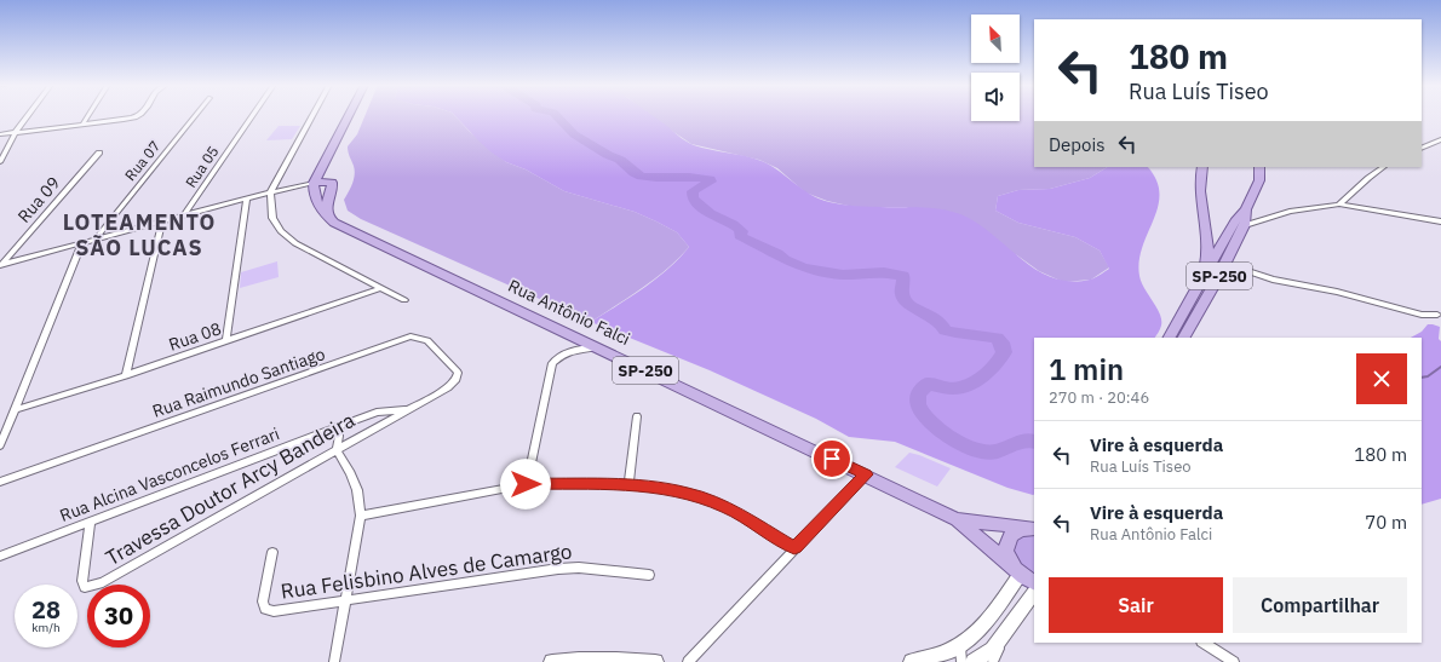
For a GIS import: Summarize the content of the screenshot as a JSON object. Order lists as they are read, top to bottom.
{
  "streets": {
    "main road": ["SP-250", "Rua Antônio Falci"],
    "street": [
      "Rua 07",
      "Rua 05",
      "Rua 09",
      "Rua 08",
      "Rua Raimundo Santiago",
      "Rua Alcina Vasconcelos Ferrari",
      "Travessa Doutor Arcy Bandeira",
      "Rua Felisbino Alves de Camargo"
    ]
  },
  "crossings": [
    ["SP-250", "Rua Antônio Falci"],
    ["Rua Raimundo Santiago", "Travessa Doutor Arcy Bandeira"],
    ["Rua Alcina Vasconcelos Ferrari", "Travessa Doutor Arcy Bandeira"]
  ],
  "districts": ["LOTEAMENTO SÃO LUCAS"],
  "north": "top left",
  "page": {
    "turn": ["180 m", "Rua Luís Tiseo"],
    "then": "Depois",
    "heading": ["1 min", "270 m · 20:46"],
    "list": [
      {
        "name": "Vire à esquerda",
        "note": "Rua Luís Tiseo",
        "value": "180 m"
      },
      {
        "name": "Vire à esquerda",
        "note": "Rua Antônio Falci",
        "value": "70 m"
      }
    ],
    "buttons": ["Sair", "Compartilhar"],
    "speed": "28 km/h",
    "limit": "30"
  }
}
